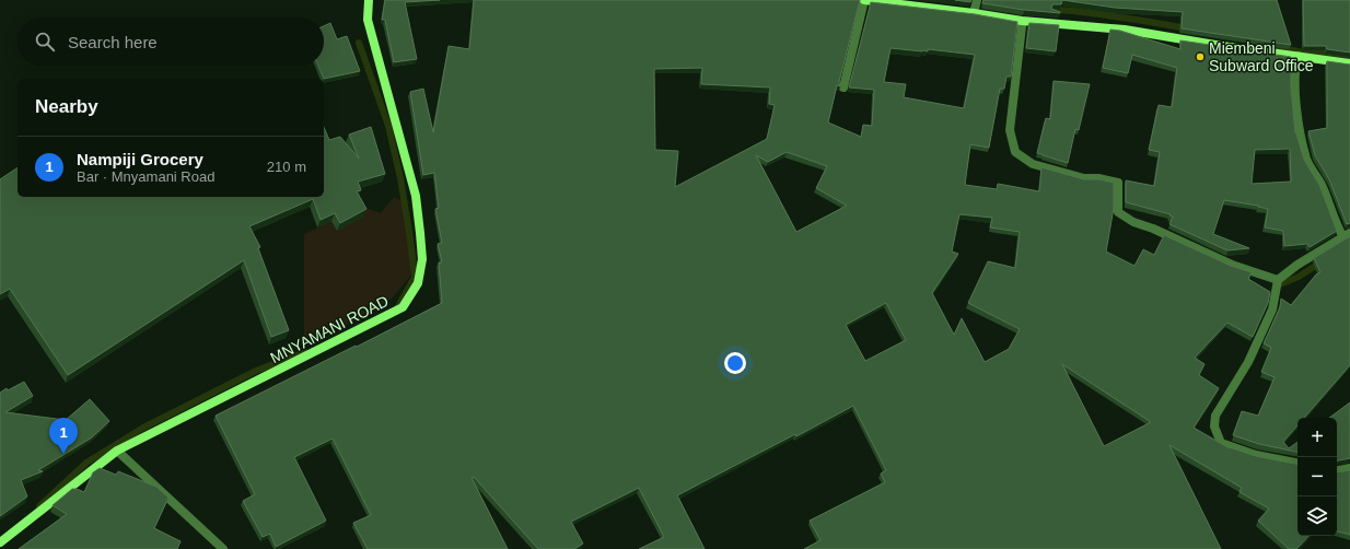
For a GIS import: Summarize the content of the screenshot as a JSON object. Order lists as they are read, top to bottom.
{
  "streets": {
    "street": ["MNYAMANI ROAD"]
  },
  "places": ["Miembeni Subward Office"],
  "page": {
    "search": "Search here",
    "heading": "Nearby",
    "list": [
      {
        "mark": "1",
        "name": "Nampiji Grocery",
        "note": "Bar · Mnyamani Road",
        "value": "210 m"
      }
    ],
    "map_buttons": ["+", "−"],
    "pins": "1"
  }
}
